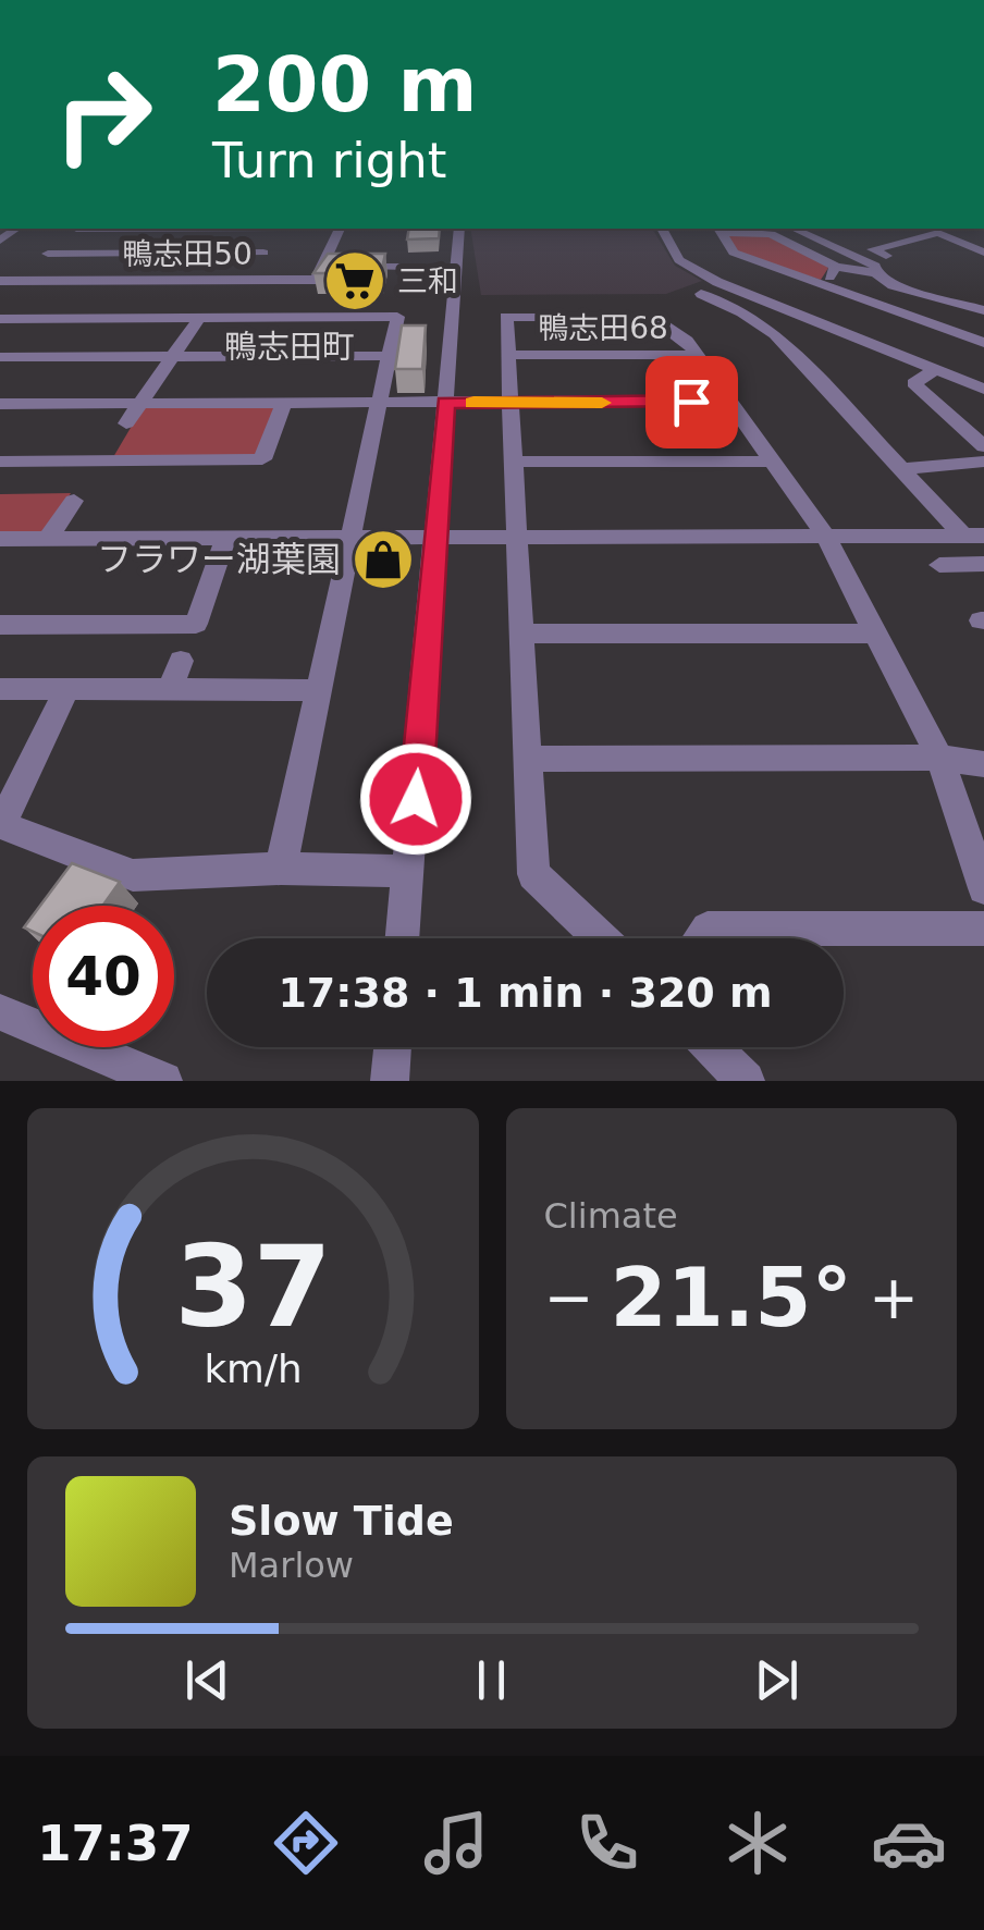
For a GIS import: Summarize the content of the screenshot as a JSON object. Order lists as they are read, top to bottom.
{
  "streets": {
    "street": ["鴨志田50", "鴨志田68"]
  },
  "districts": ["鴨志田町"],
  "places": {
    "supermarket": ["三和"],
    "shop": ["フラワー湖葉園"]
  },
  "page": {
    "turn": ["200 m", "Turn right"],
    "limit": "40",
    "trip": "17:38 · 1 min · 320 m",
    "tile": "Climate",
    "heat": ["−", "21.5°", "+"],
    "song": ["Slow Tide", "Marlow"],
    "tabs": "17:37",
    "gauge": ["37", "km/h"]
  }
}
